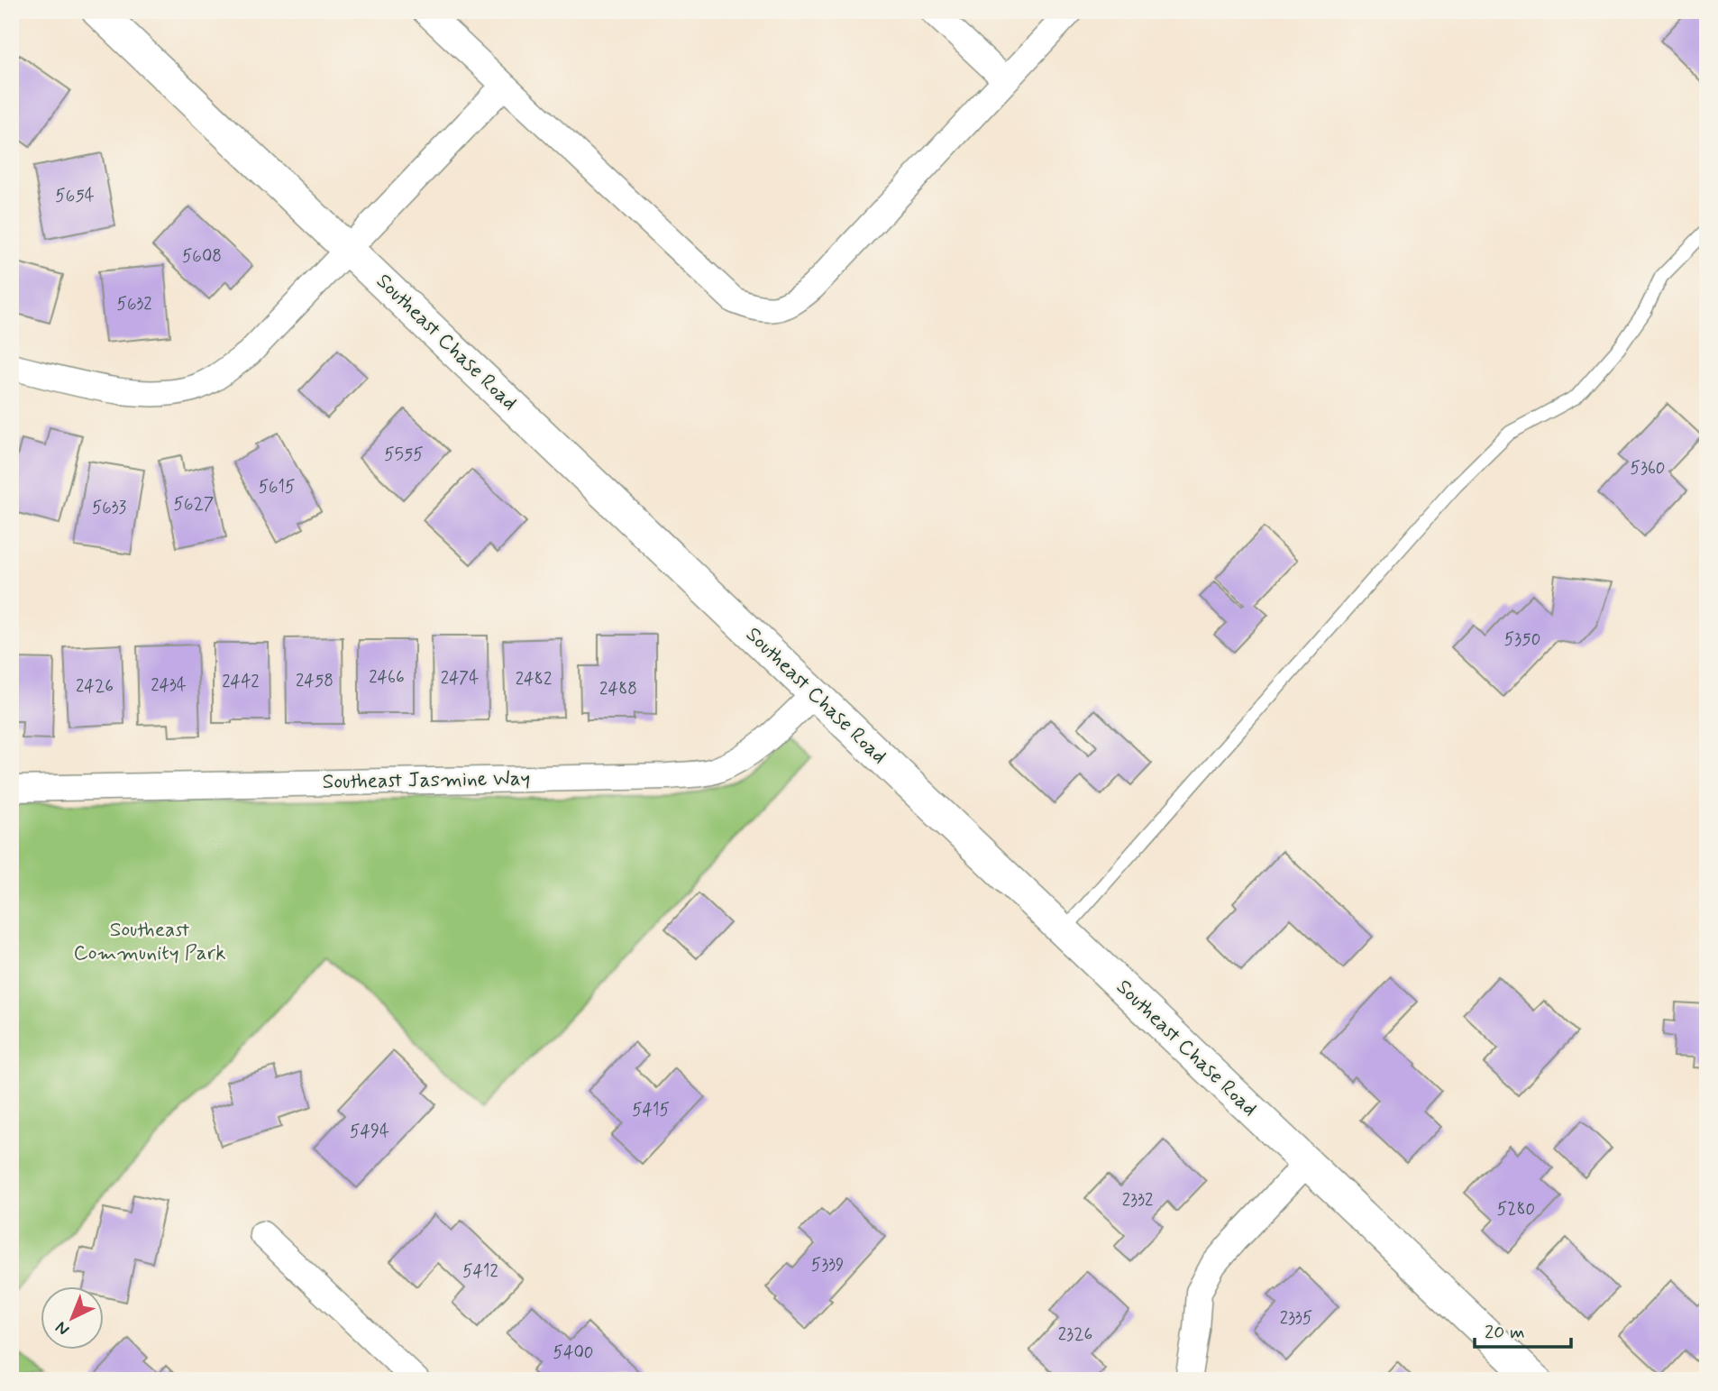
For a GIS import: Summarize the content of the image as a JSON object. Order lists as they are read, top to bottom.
{
  "streets": {
    "street": ["Southeast Chase Road", "Southeast Jasmine Way"]
  },
  "crossings": [
    ["Southeast Chase Road", "Southeast Jasmine Way"]
  ],
  "parks": ["Southeast Community Park"],
  "house_numbers": [
    "5654",
    "5608",
    "5632",
    "5555",
    "5360",
    "5615",
    "5627",
    "5633",
    "5350",
    "2466",
    "2474",
    "2482",
    "2458",
    "2442",
    "2434",
    "2426",
    "2488",
    "5415",
    "5494",
    "2332",
    "5280",
    "5339",
    "5412",
    "2335",
    "2326",
    "5400"
  ],
  "scale_bar": "20 m",
  "north": "bottom left"
}
